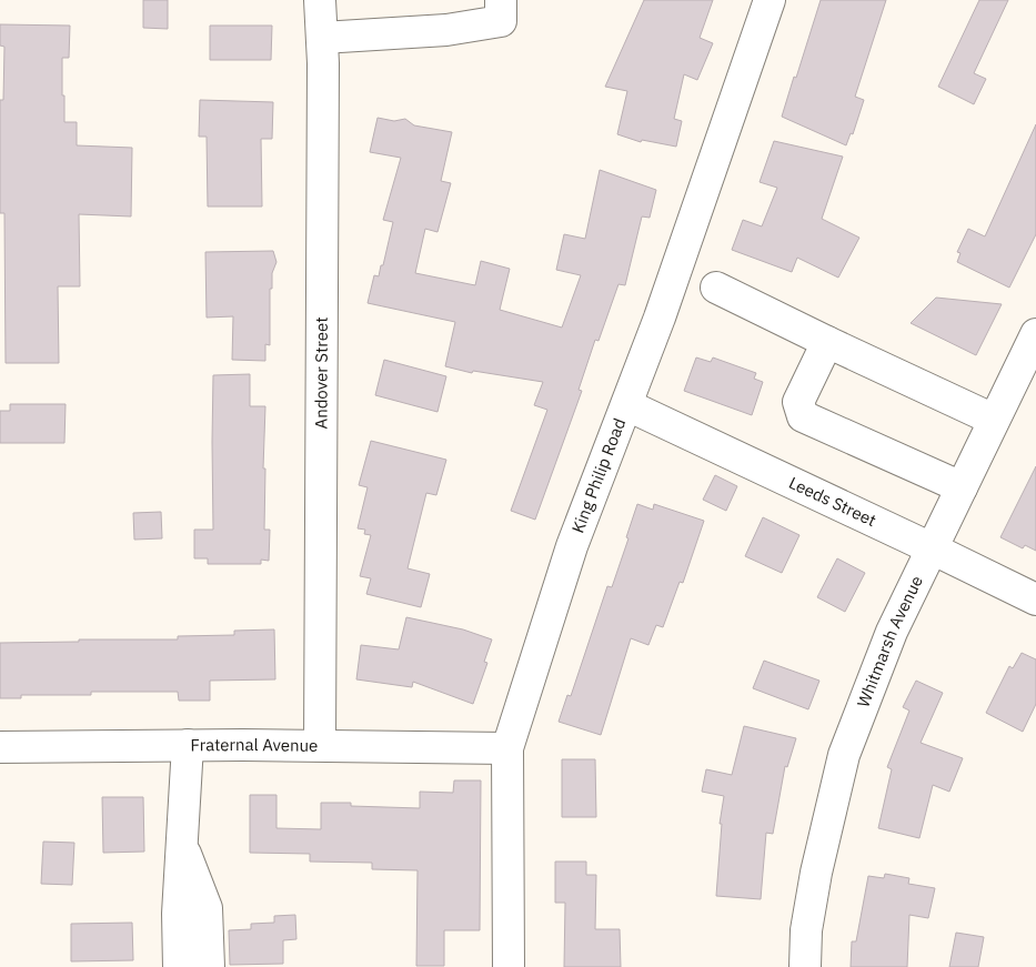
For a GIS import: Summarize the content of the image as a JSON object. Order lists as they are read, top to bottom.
{
  "streets": {
    "street": [
      "Andover Street",
      "King Philip Road",
      "Leeds Street",
      "Whitmarsh Avenue",
      "Fraternal Avenue"
    ]
  },
  "crossings": [
    ["Andover Street", "Fraternal Avenue"],
    ["King Philip Road", "Leeds Street"],
    ["King Philip Road", "Fraternal Avenue"],
    ["Leeds Street", "Whitmarsh Avenue"]
  ]
}
